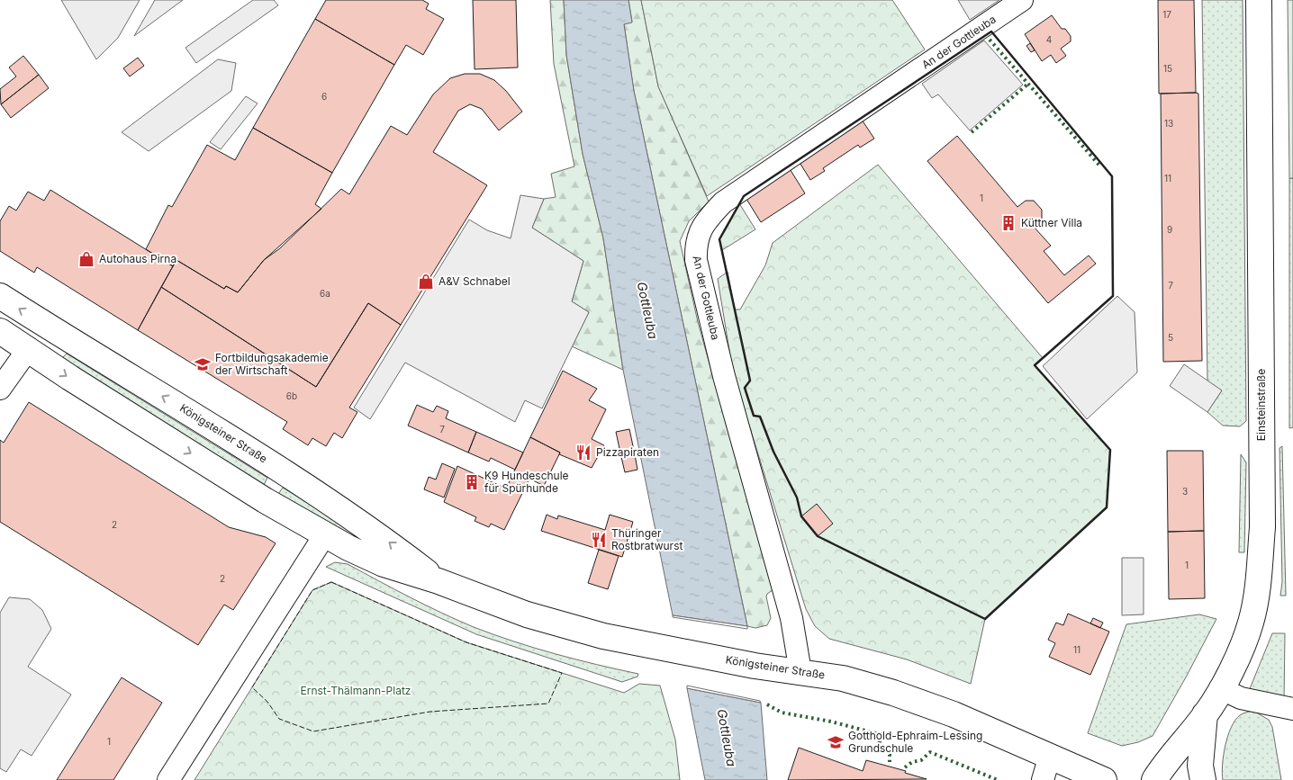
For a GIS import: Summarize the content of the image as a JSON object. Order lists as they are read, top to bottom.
{
  "streets": {
    "main road": ["Einsteinstraße", "Königsteiner Straße"],
    "street": ["An der Gottleuba"]
  },
  "crossings": [
    ["An der Gottleuba", "Königsteiner Straße"]
  ],
  "water": ["Gottleuba"],
  "parks": ["Ernst-Thälmann-Platz"],
  "places": {
    "building": ["Küttner Villa", "K9 Hundeschule für Spürhunde"],
    "shop": ["Autohaus Pirna", "A&V Schnabel"],
    "school or university": ["Fortbildungsakademie der Wirtschaft", "Gotthold-Ephraim-Lessing Grundschule"],
    "restaurant": ["Pizzapiraten", "Thüringer Rostbratwurst"]
  },
  "house_numbers": [
    "17",
    "4",
    "15",
    "6",
    "13",
    "11",
    "1",
    "9",
    "7",
    "6a",
    "5",
    "6b",
    "7",
    "3",
    "2",
    "1",
    "2",
    "11",
    "1"
  ]
}
